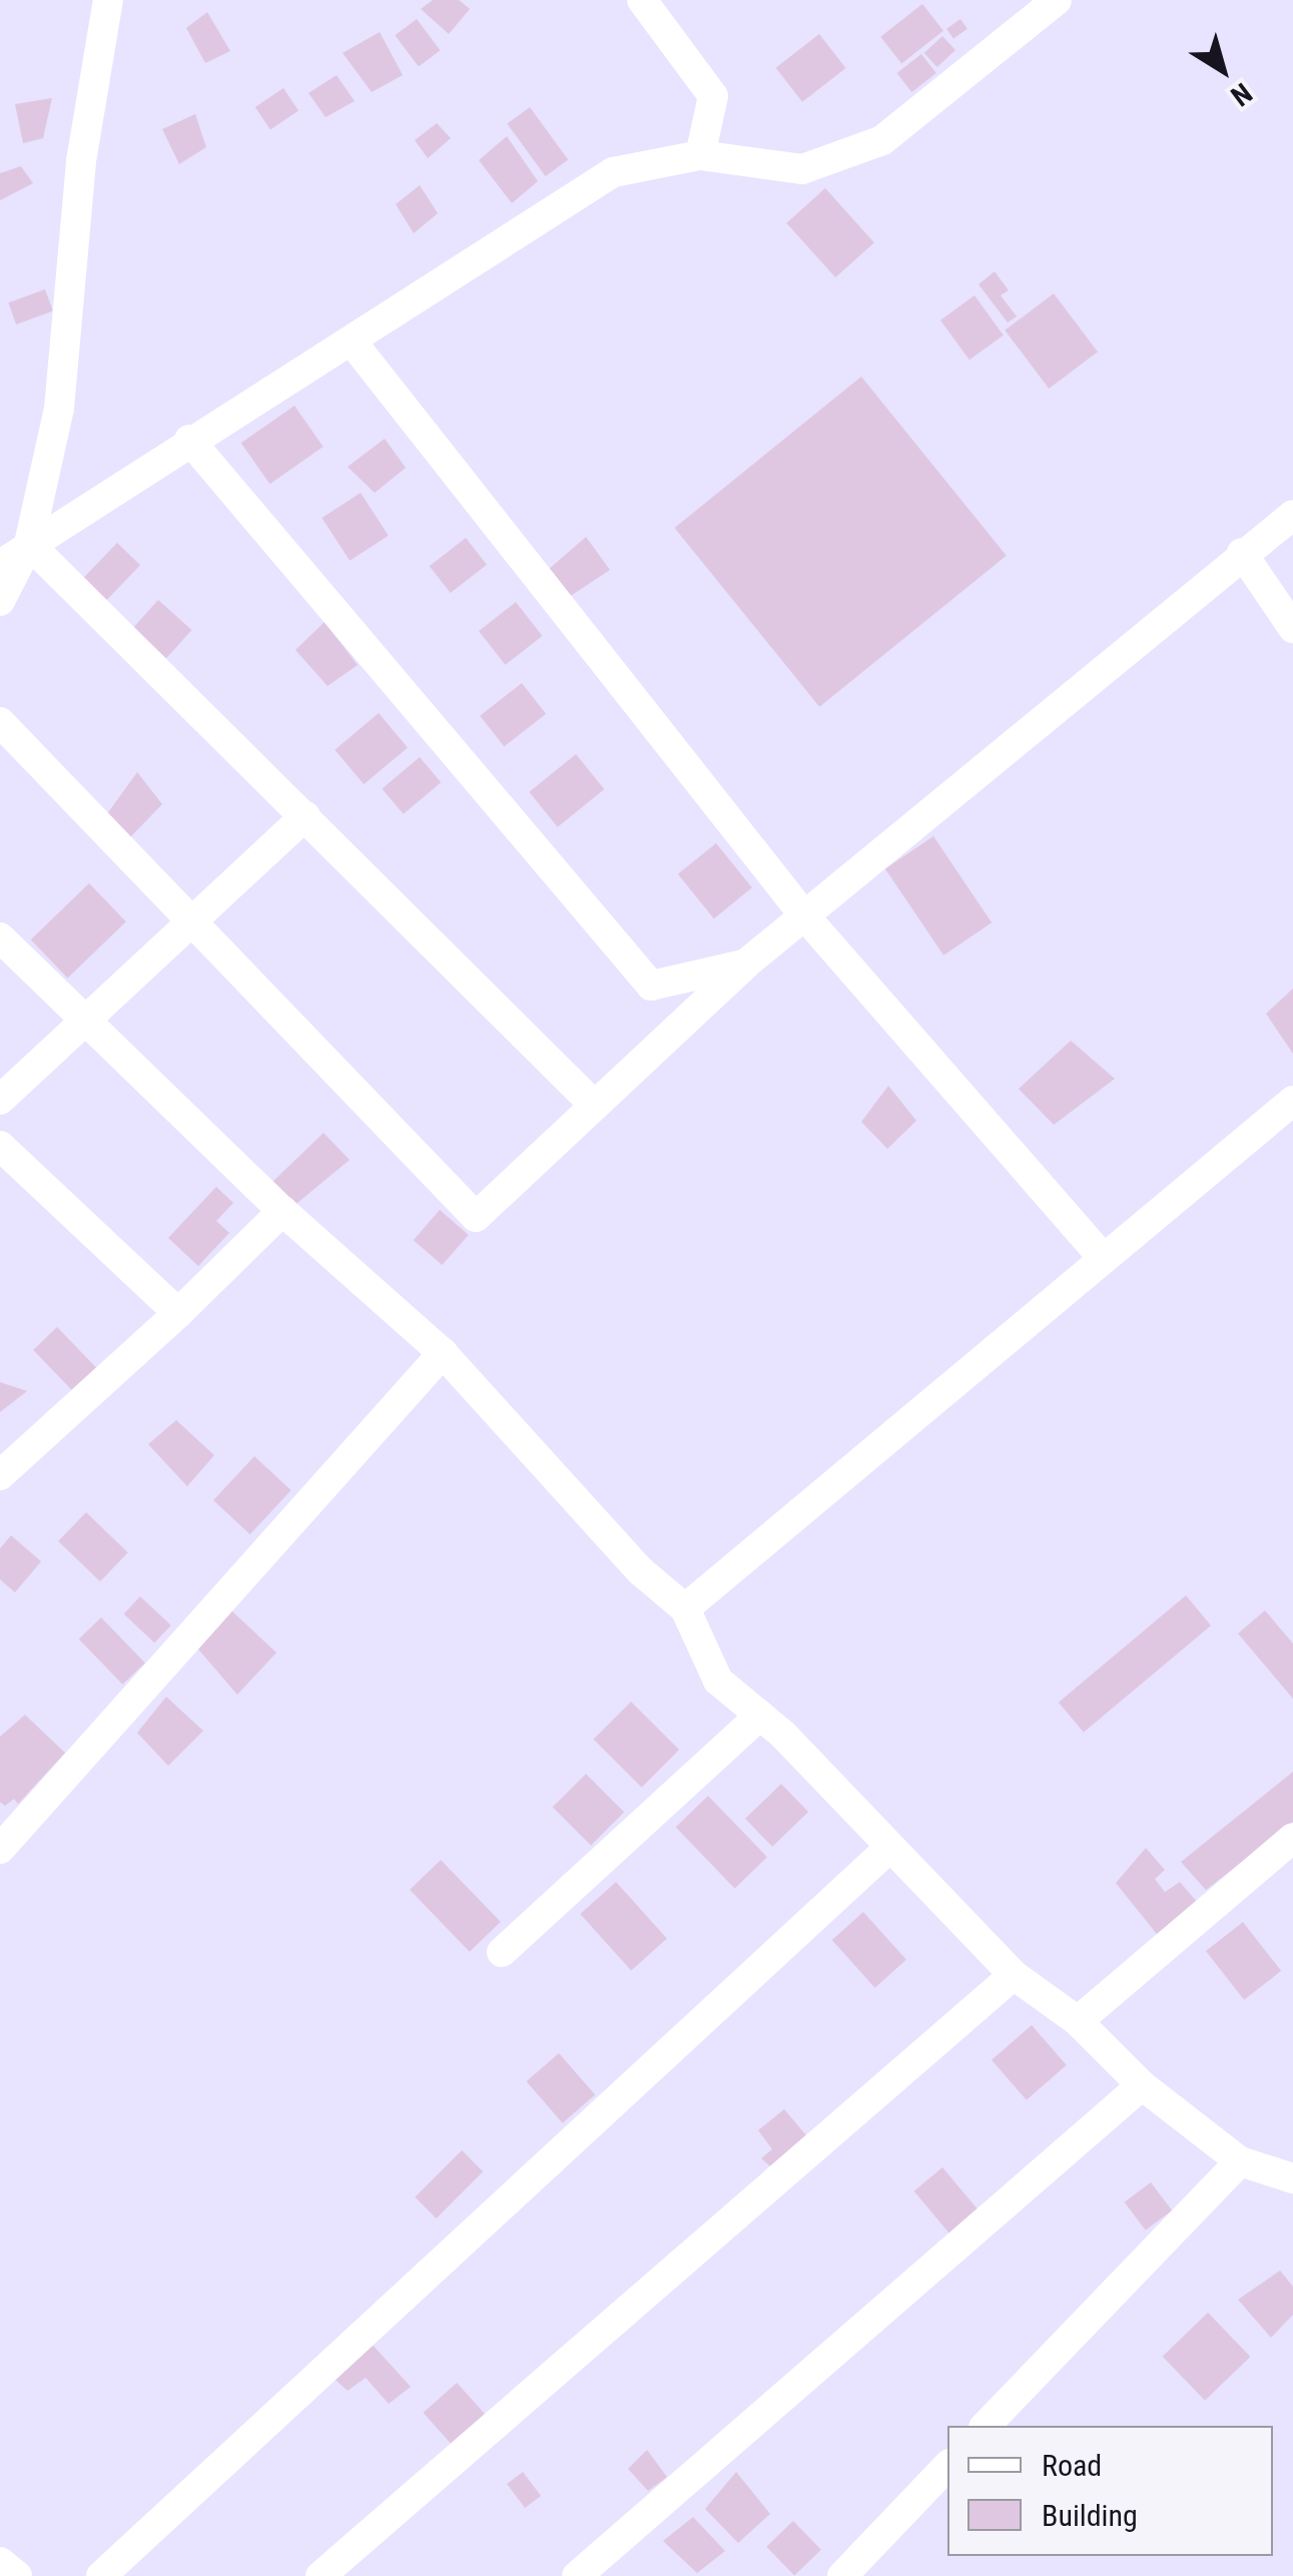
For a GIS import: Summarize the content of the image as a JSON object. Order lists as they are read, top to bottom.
{
  "legend": ["Road", "Building"],
  "north": "bottom right"
}
